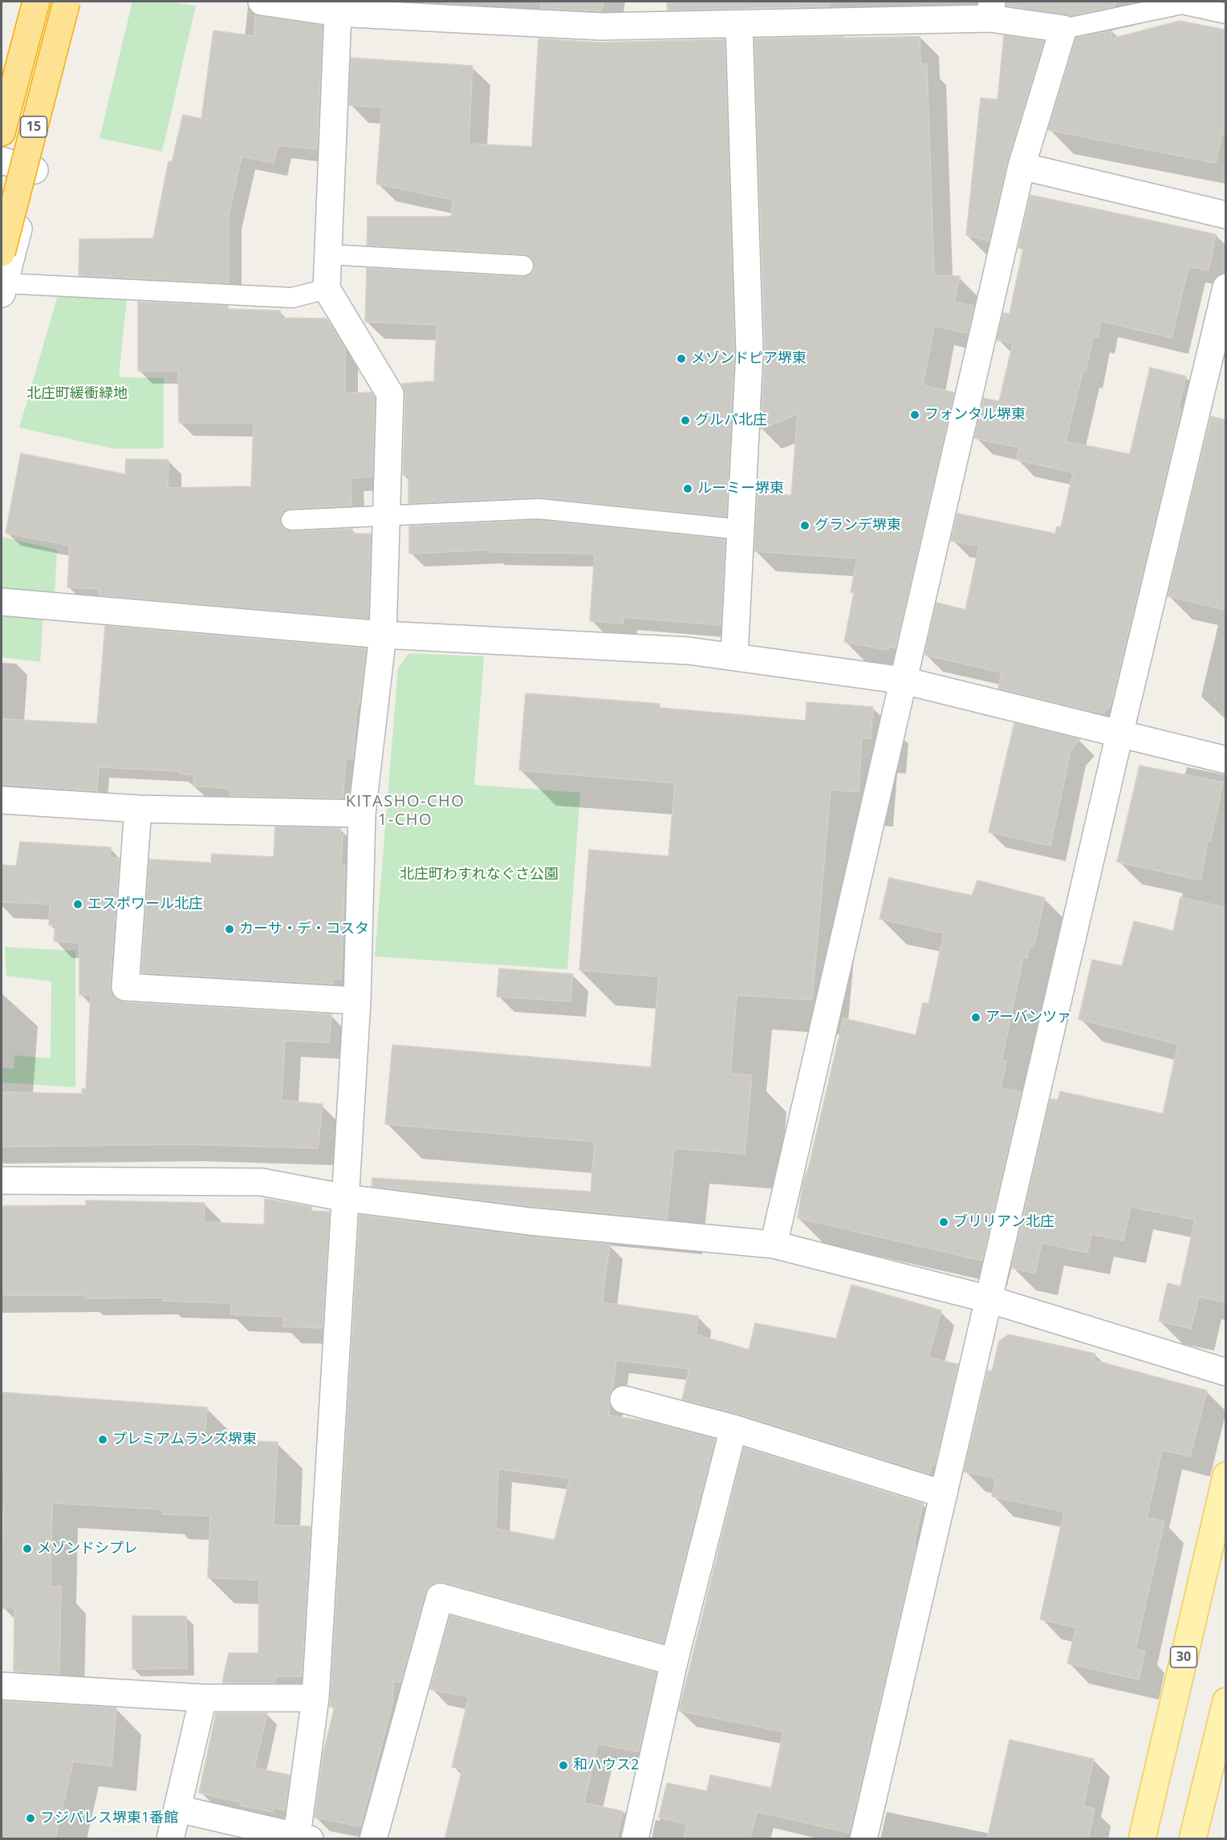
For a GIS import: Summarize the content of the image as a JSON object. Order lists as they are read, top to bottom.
{
  "streets": {
    "highway": ["15"],
    "main road": ["30"]
  },
  "districts": ["KITASHO-CHO 1-CHO"],
  "parks": ["北庄町緩衝緑地", "北庄町わすれなぐさ公園"],
  "places": [
    "メゾンドピア堺東",
    "フォンタル堺東",
    "グルパ北庄",
    "ルーミー堺東",
    "グランデ堺東",
    "エスポワール北庄",
    "カーサ・デ・コスタ",
    "アーバンツァ",
    "ブリリアン北庄",
    "プレミアムランズ堺東",
    "メゾンドシプレ",
    "和ハウス2",
    "フジパレス堺東1番館"
  ]
}
